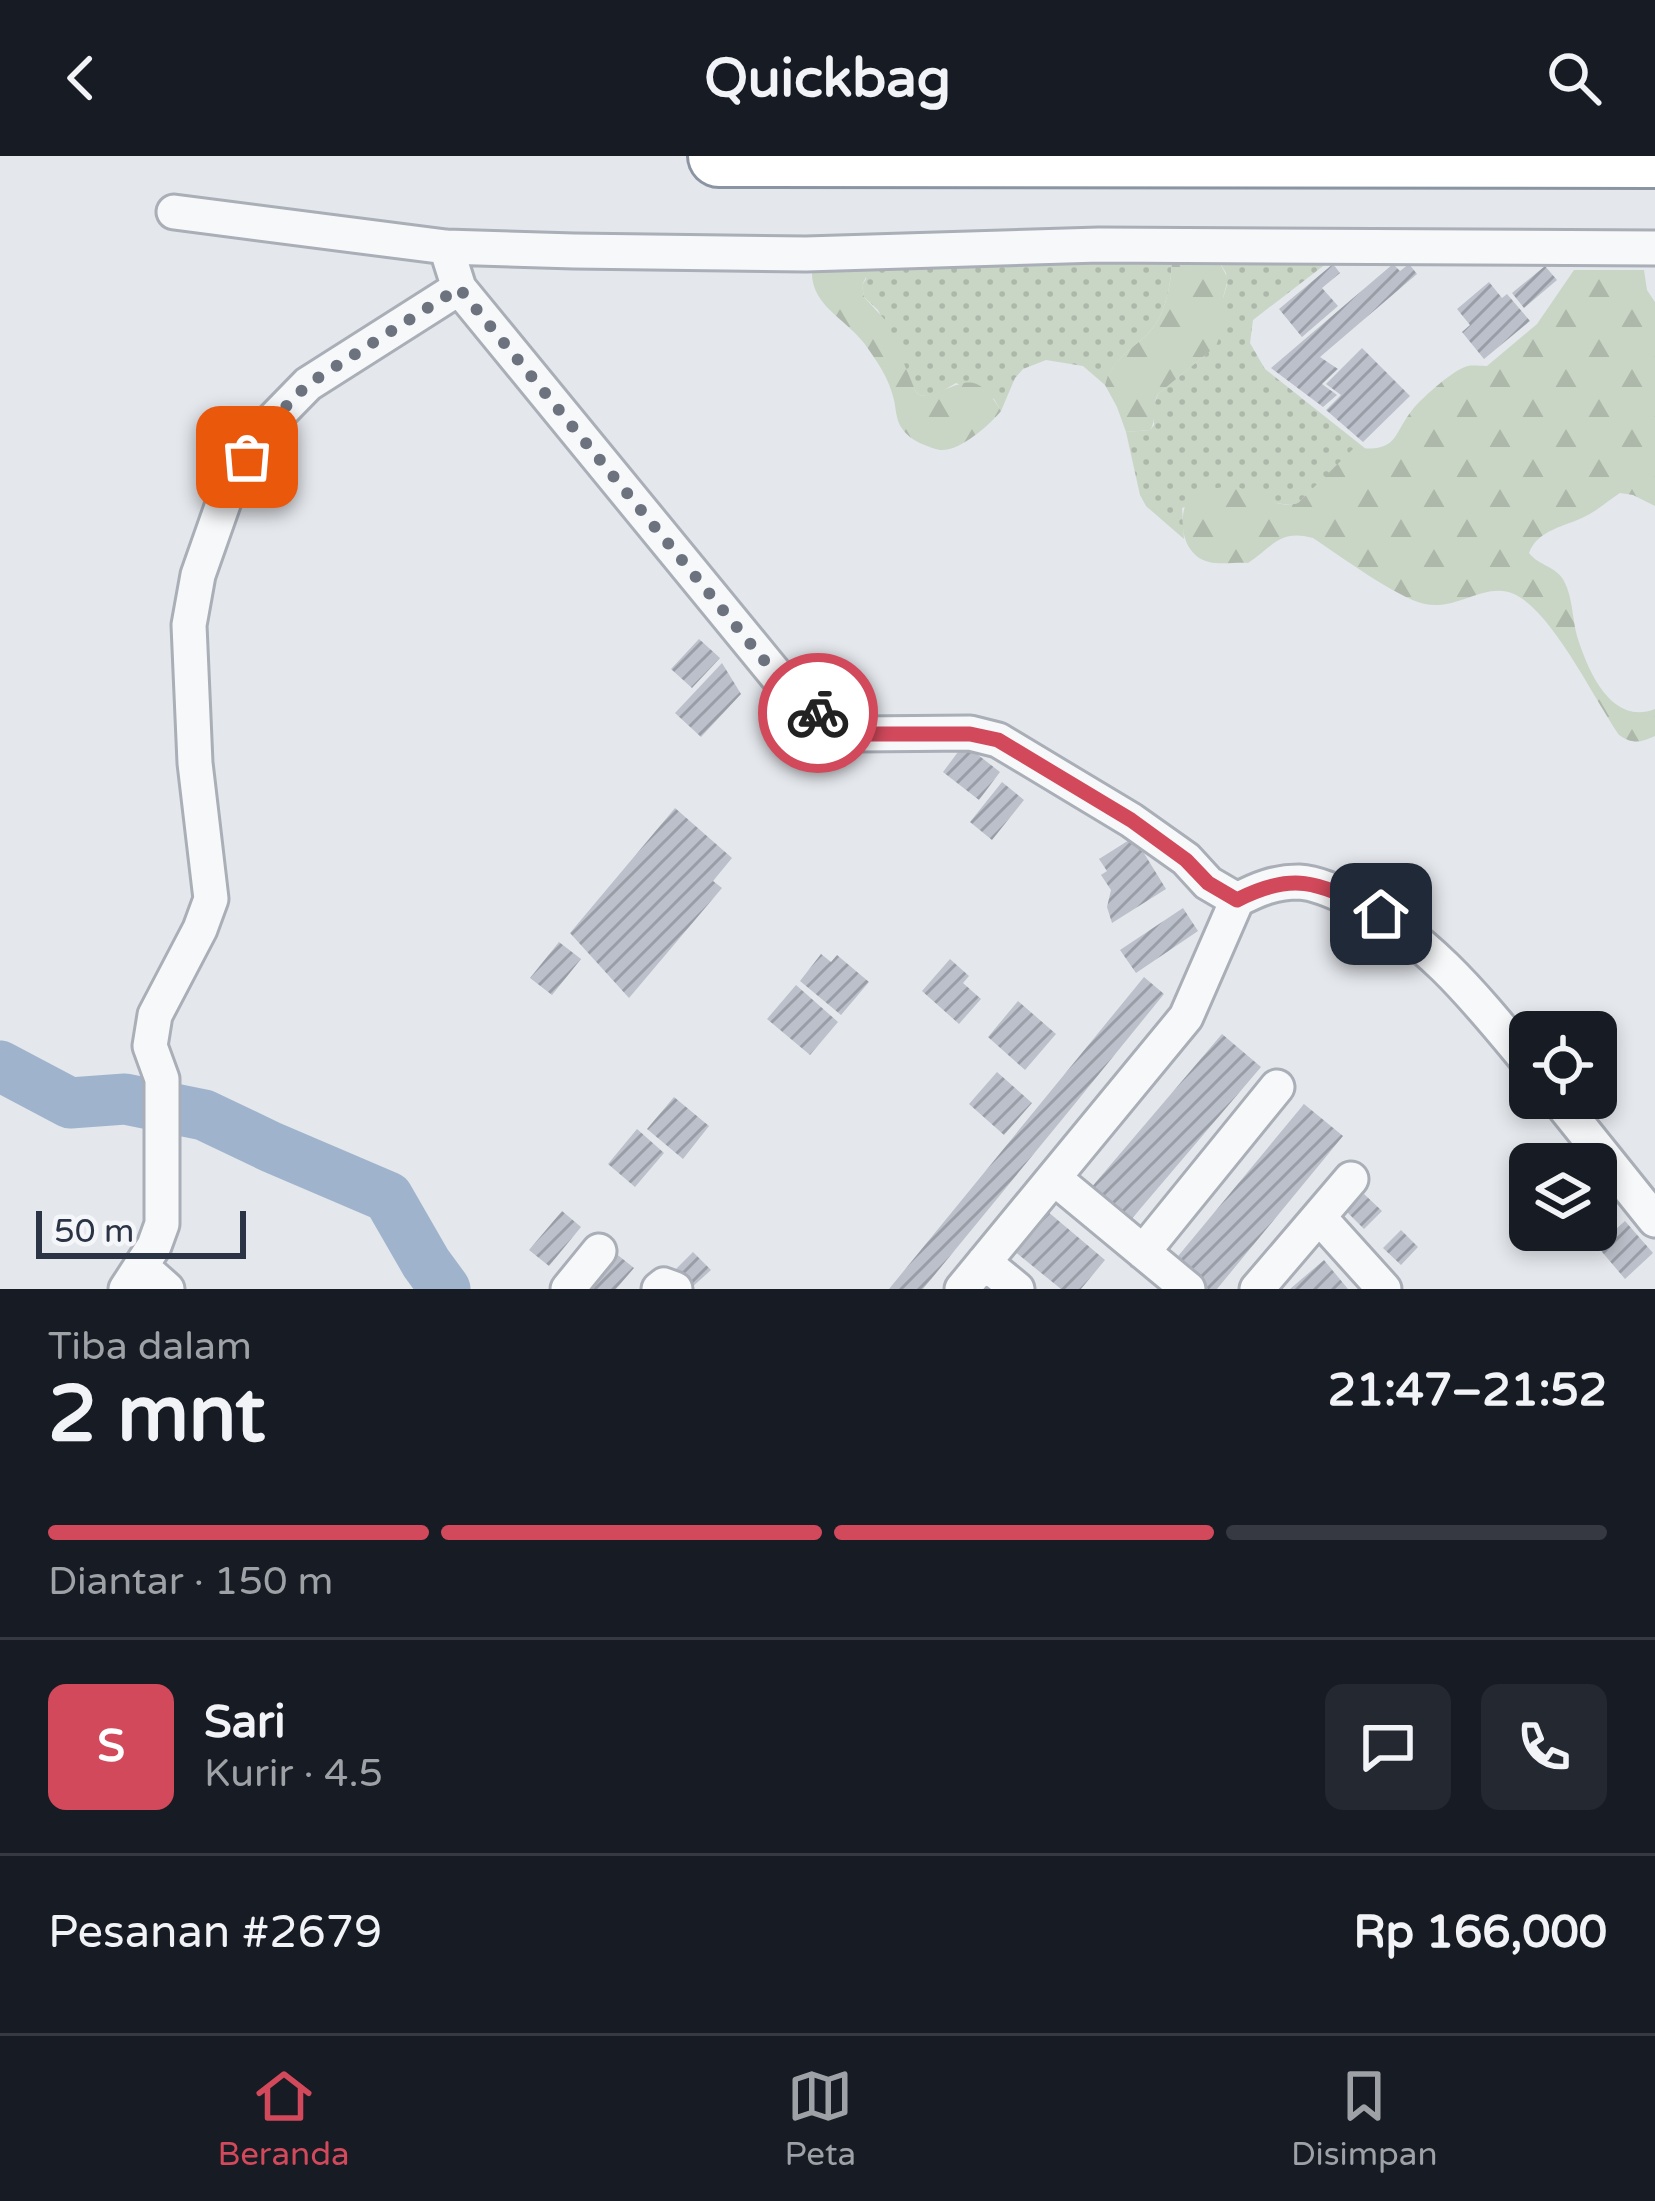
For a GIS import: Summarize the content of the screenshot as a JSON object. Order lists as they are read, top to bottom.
{
  "scale_bar": "50 m",
  "page": {
    "header": "Quickbag",
    "scale": "50 m",
    "heading": ["2 mnt", "Tiba dalam", "21:47–21:52"],
    "panel": [
      "Sari",
      "Kurir · 4.5",
      "Pesanan #2679",
      "Rp 166,000"
    ],
    "bar": "Diantar · 150 m",
    "round": "S",
    "tabs": ["Beranda", "Peta", "Disimpan"]
  }
}
